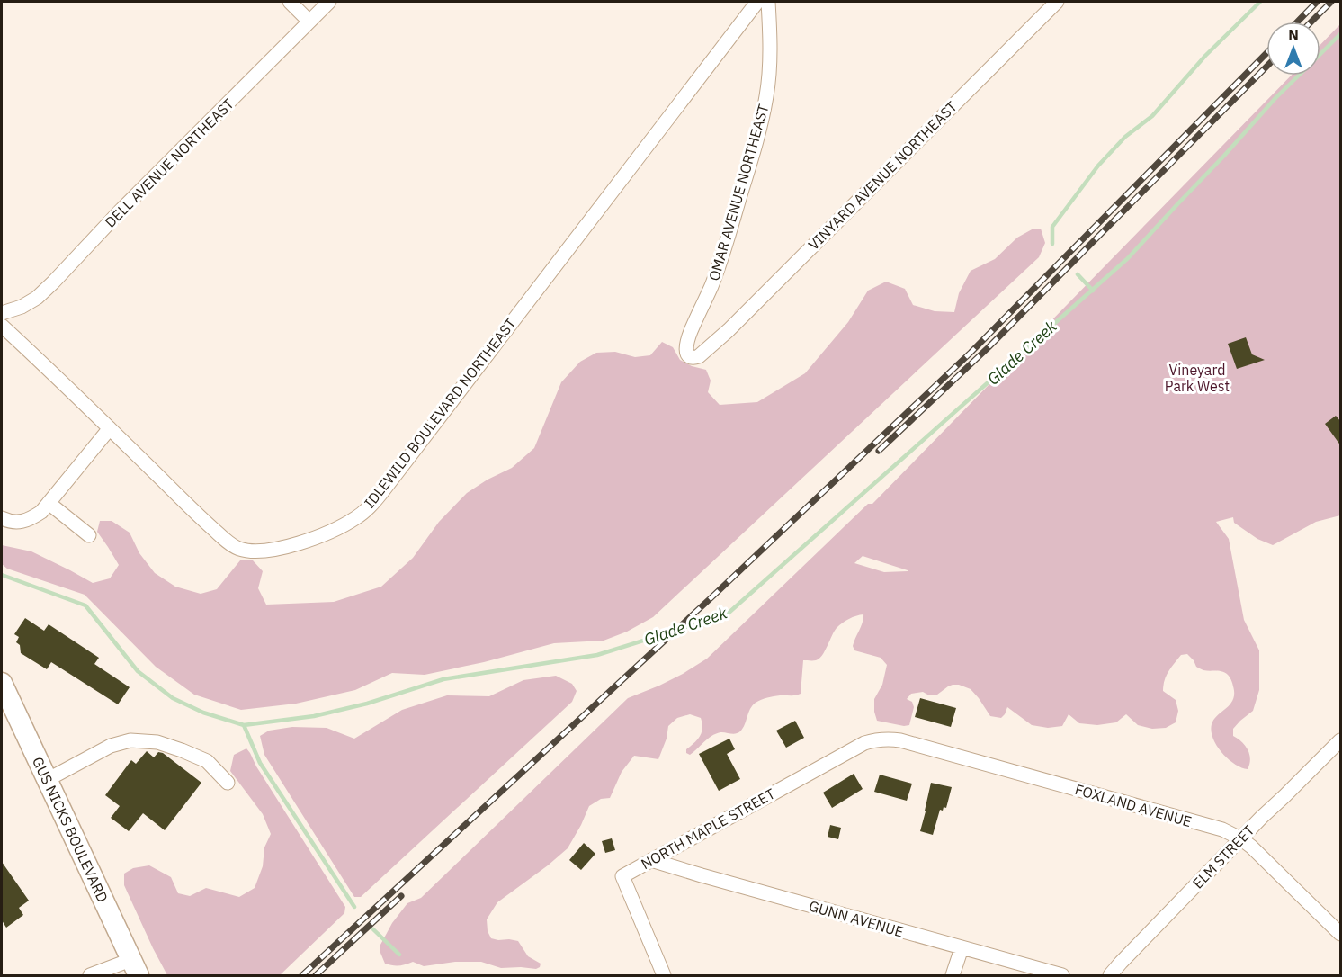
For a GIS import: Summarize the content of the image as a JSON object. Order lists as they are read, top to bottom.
{
  "streets": {
    "main road": ["GUS NICKS BOULEVARD"],
    "street": [
      "DELL AVENUE NORTHEAST",
      "VINYARD AVENUE NORTHEAST",
      "OMAR AVENUE NORTHEAST",
      "IDLEWILD BOULEVARD NORTHEAST",
      "FOXLAND AVENUE",
      "NORTH MAPLE STREET",
      "ELM STREET",
      "GUNN AVENUE"
    ]
  },
  "crossings": [
    ["VINYARD AVENUE NORTHEAST", "OMAR AVENUE NORTHEAST"],
    ["FOXLAND AVENUE", "NORTH MAPLE STREET"],
    ["FOXLAND AVENUE", "ELM STREET"],
    ["NORTH MAPLE STREET", "GUNN AVENUE"]
  ],
  "water": ["Glade Creek"],
  "parks": ["Vineyard Park West"],
  "north": "top"
}
